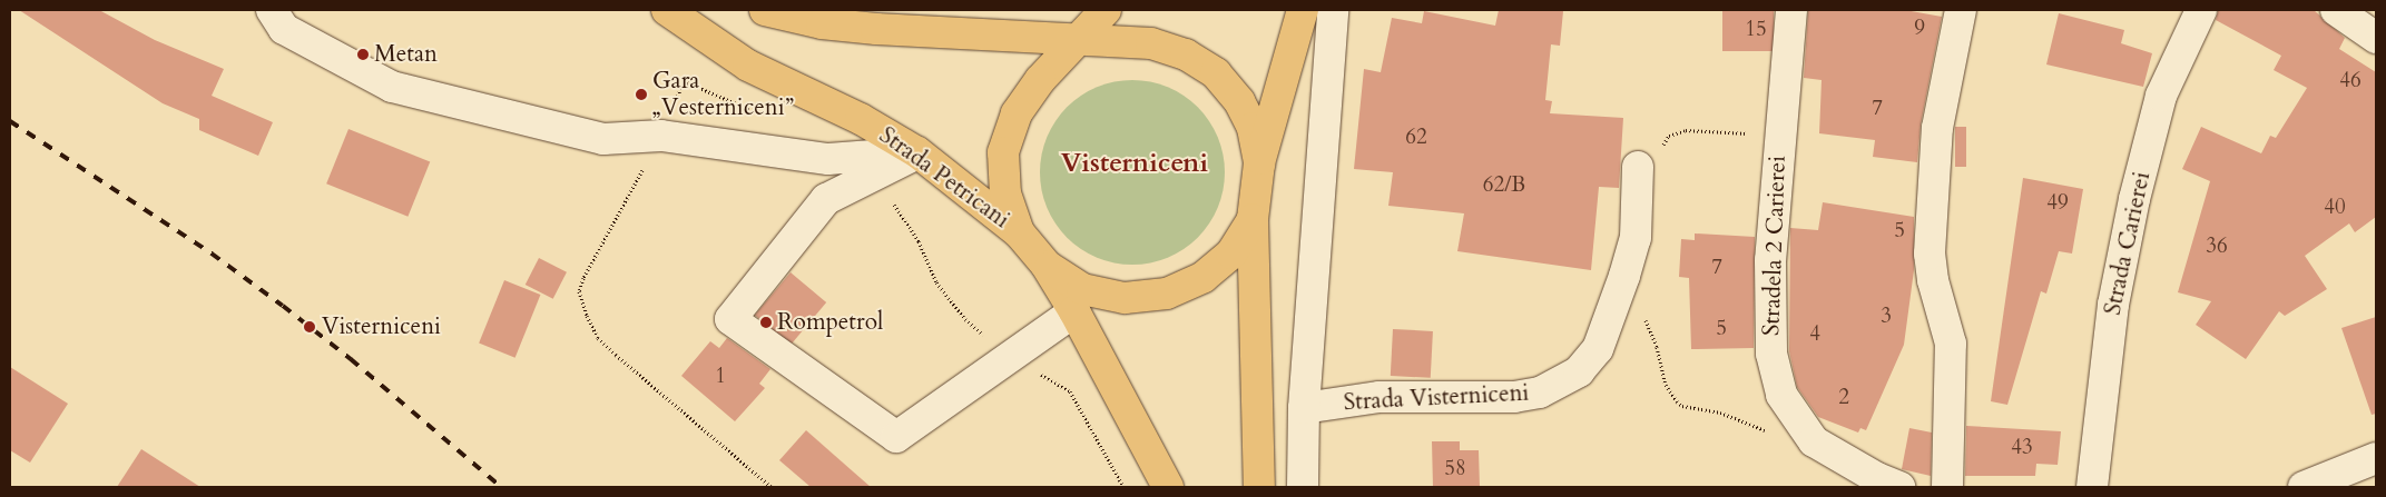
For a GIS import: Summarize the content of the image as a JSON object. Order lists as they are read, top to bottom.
{
  "streets": {
    "main road": ["Strada Petricani"],
    "street": ["Strada Carierei", "Stradela 2 Carierei", "Strada Visterniceni"]
  },
  "districts": ["Visterniceni"],
  "places": [
    "Metan",
    "Gara „Vesterniceni”",
    "Rompetrol",
    "Visterniceni"
  ],
  "house_numbers": [
    "9",
    "15",
    "46",
    "7",
    "62",
    "62/B",
    "49",
    "40",
    "5",
    "36",
    "7",
    "3",
    "5",
    "4",
    "1",
    "2",
    "43",
    "58"
  ]
}
